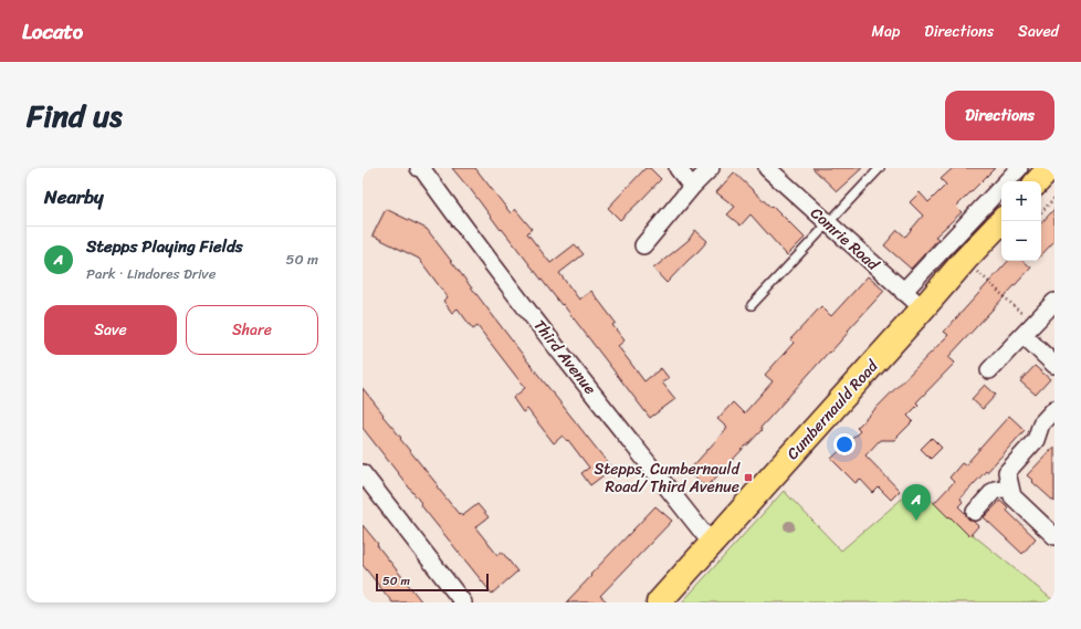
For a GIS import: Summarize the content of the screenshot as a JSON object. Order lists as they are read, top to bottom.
{
  "streets": {
    "main road": ["Cumbernauld Road"],
    "street": ["Comrie Road", "Third Avenue"]
  },
  "crossings": [
    ["Comrie Road", "Cumbernauld Road"],
    ["Third Avenue", "Cumbernauld Road"]
  ],
  "places": {
    "transit": ["Stepps, Cumbernauld Road/ Third Avenue"]
  },
  "scale_bar": "50 m",
  "page": {
    "header": "Locato",
    "nav": ["Map", "Directions", "Saved"],
    "title": "Find us",
    "buttons": [
      "Directions",
      ["Save", "Share"]
    ],
    "heading": "Nearby",
    "map_buttons": ["+", "−"],
    "list": [
      {
        "mark": "A",
        "name": "Stepps Playing Fields",
        "note": "Park · Lindores Drive",
        "value": "50 m"
      }
    ],
    "pins": "A",
    "scale": "50 m"
  }
}
